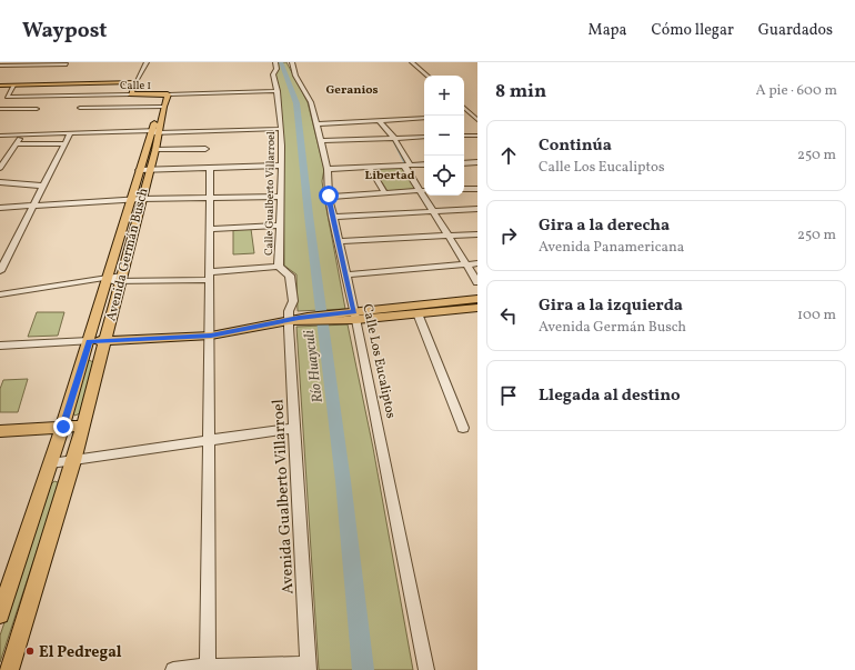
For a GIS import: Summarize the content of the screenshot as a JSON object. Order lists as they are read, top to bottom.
{
  "streets": {
    "main road": ["Calle 1", "Avenida Germán Busch"],
    "street": ["Calle Gualberto Villarroel", "Calle Los Eucaliptos", "Avenida Gualberto Villarroel"]
  },
  "crossings": [
    ["Calle 1", "Calle Gualberto Villarroel"],
    ["Calle 1", "Avenida Germán Busch"],
    ["Calle Gualberto Villarroel", "Avenida Gualberto Villarroel"]
  ],
  "districts": ["Geranios", "Libertad"],
  "water": ["Río Huayculi"],
  "places": ["El Pedregal"],
  "page": {
    "header": "Waypost",
    "nav": ["Mapa", "Cómo llegar", "Guardados"],
    "heading": ["8 min", "A pie · 600 m"],
    "map_buttons": ["+", "−"],
    "list": [
      ["Continúa", "Calle Los Eucaliptos", "250 m"],
      ["Gira a la derecha", "Avenida Panamericana", "250 m"],
      ["Gira a la izquierda", "Avenida Germán Busch", "100 m"],
      "Llegada al destino"
    ]
  }
}
